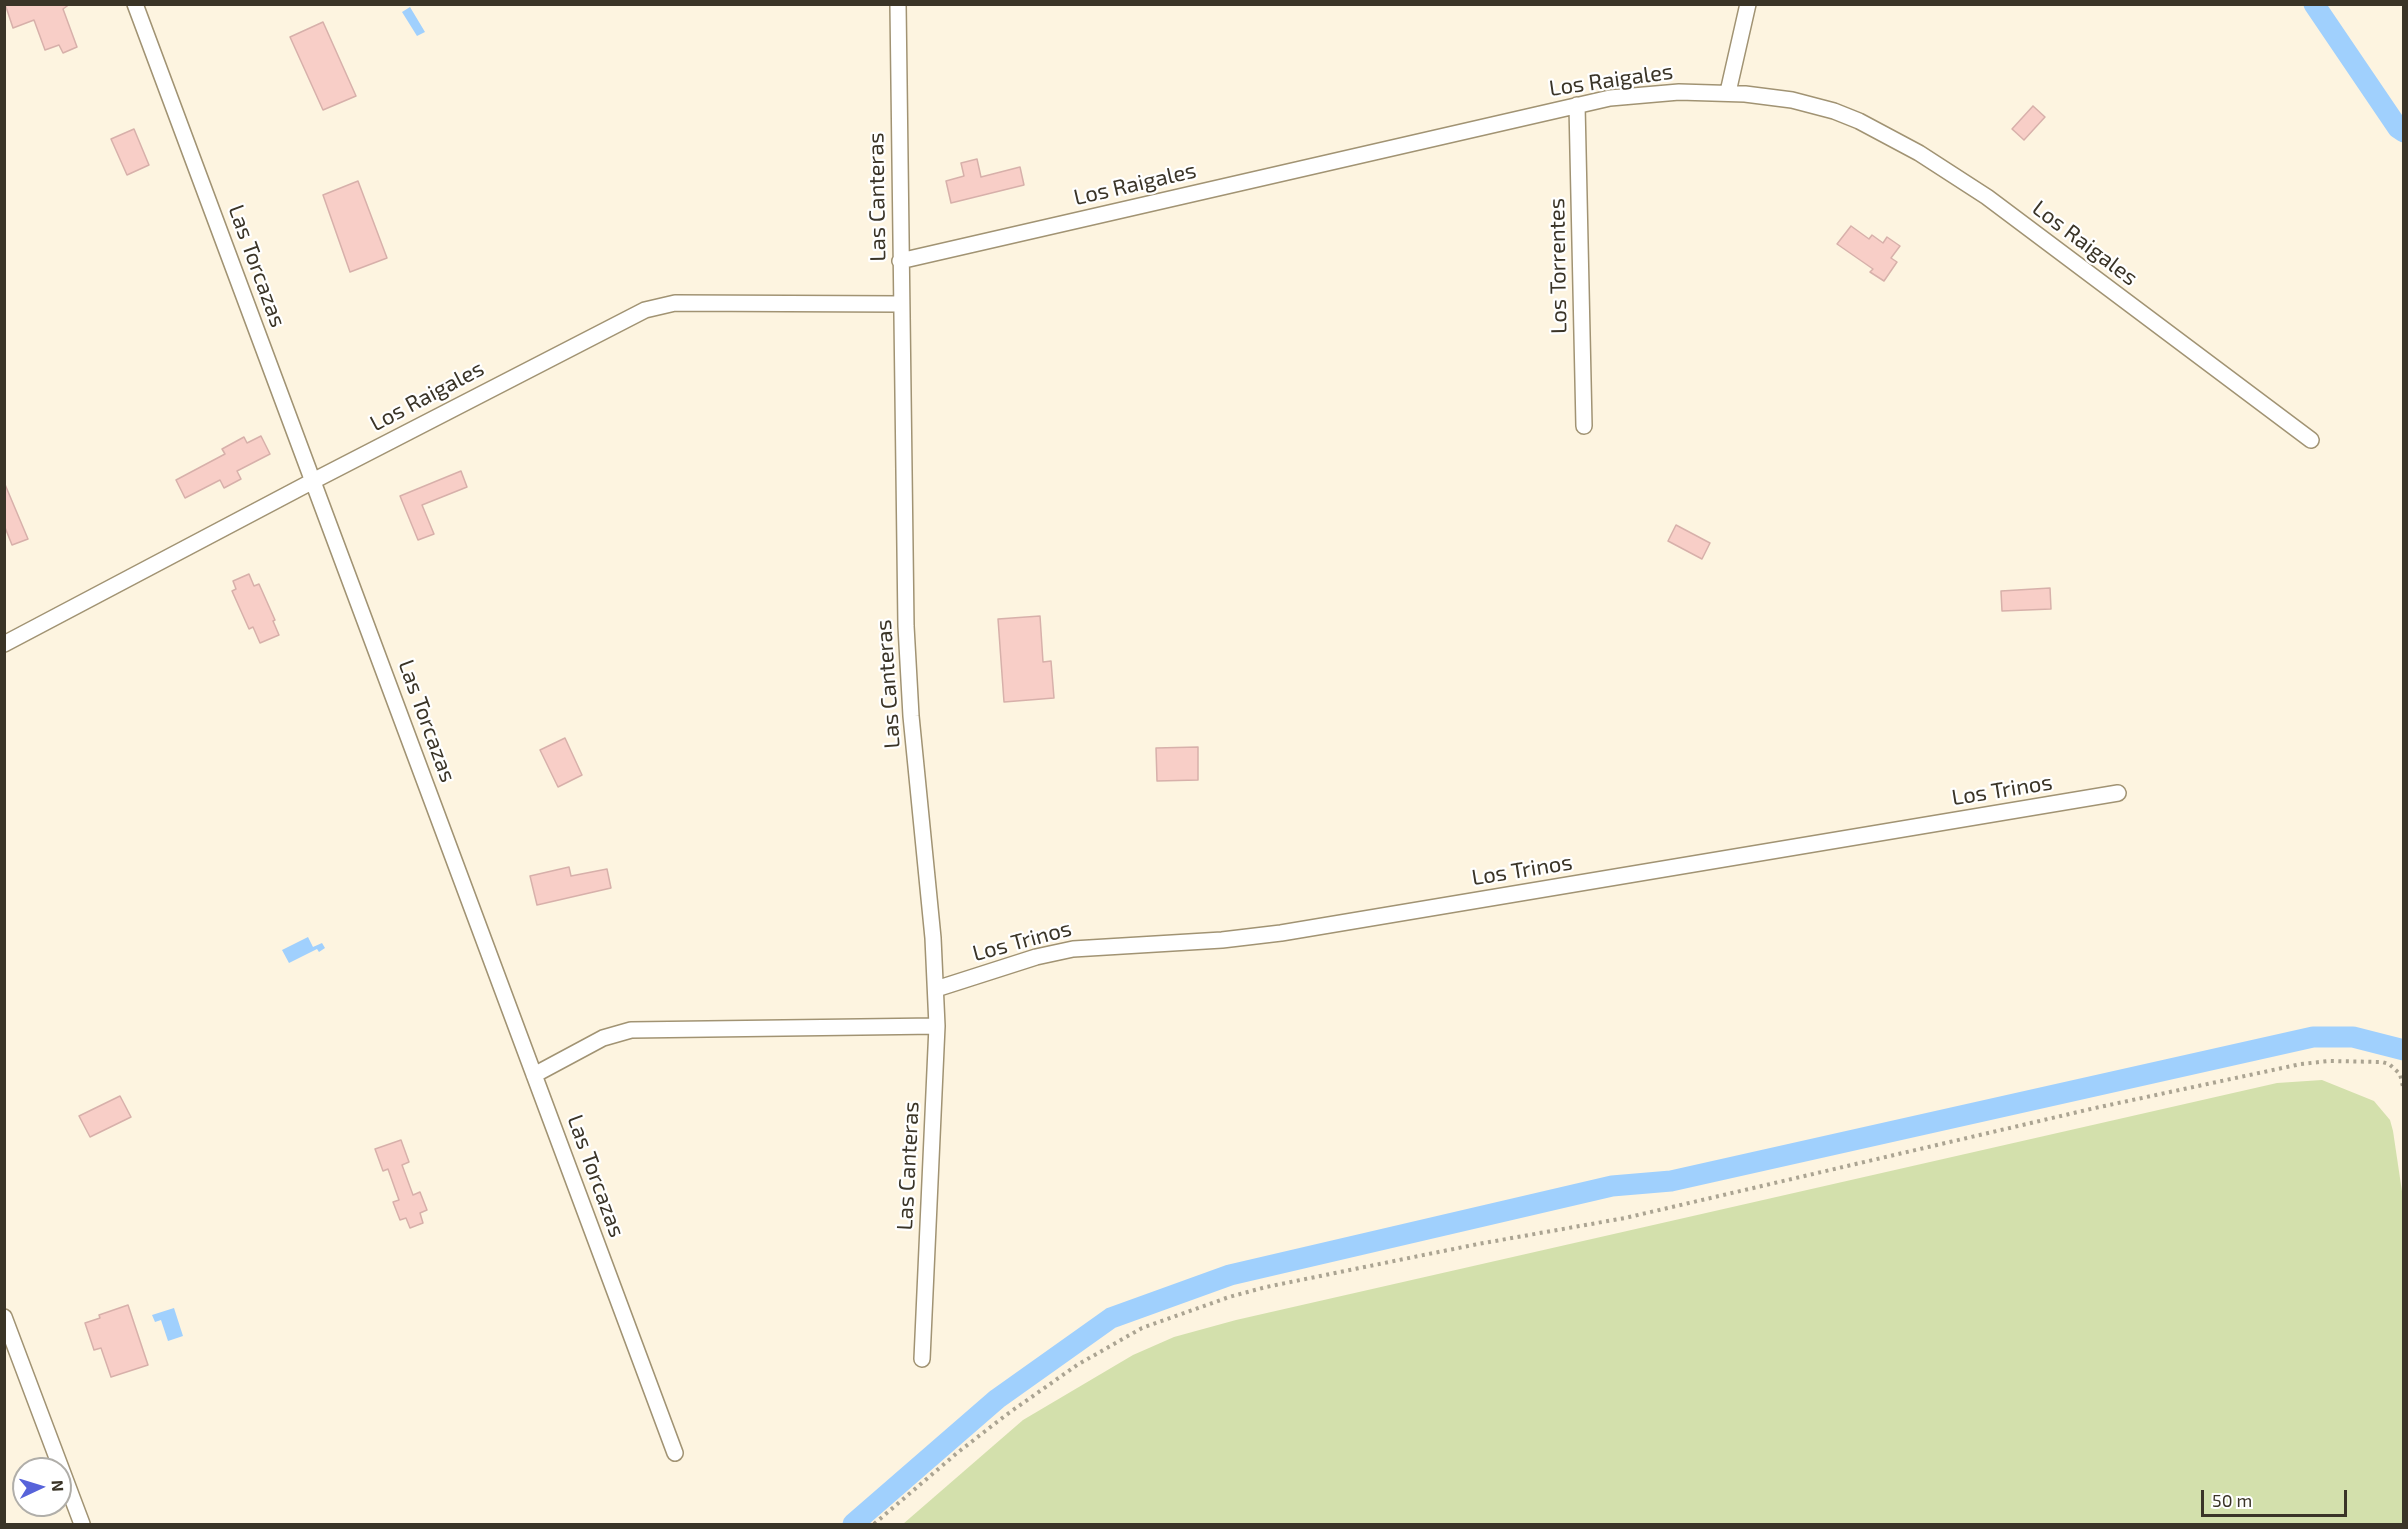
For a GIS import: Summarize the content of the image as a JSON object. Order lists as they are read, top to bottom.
{
  "streets": {
    "street": [
      "Los Raigales",
      "Las Canteras",
      "Las Torcazas",
      "Los Torrentes",
      "Los Trinos"
    ]
  },
  "crossings": [
    ["Los Raigales", "Las Canteras"],
    ["Los Raigales", "Las Torcazas"],
    ["Los Raigales", "Los Torrentes"],
    ["Las Canteras", "Los Trinos"]
  ],
  "scale_bar": "50 m",
  "north": "right"
}
